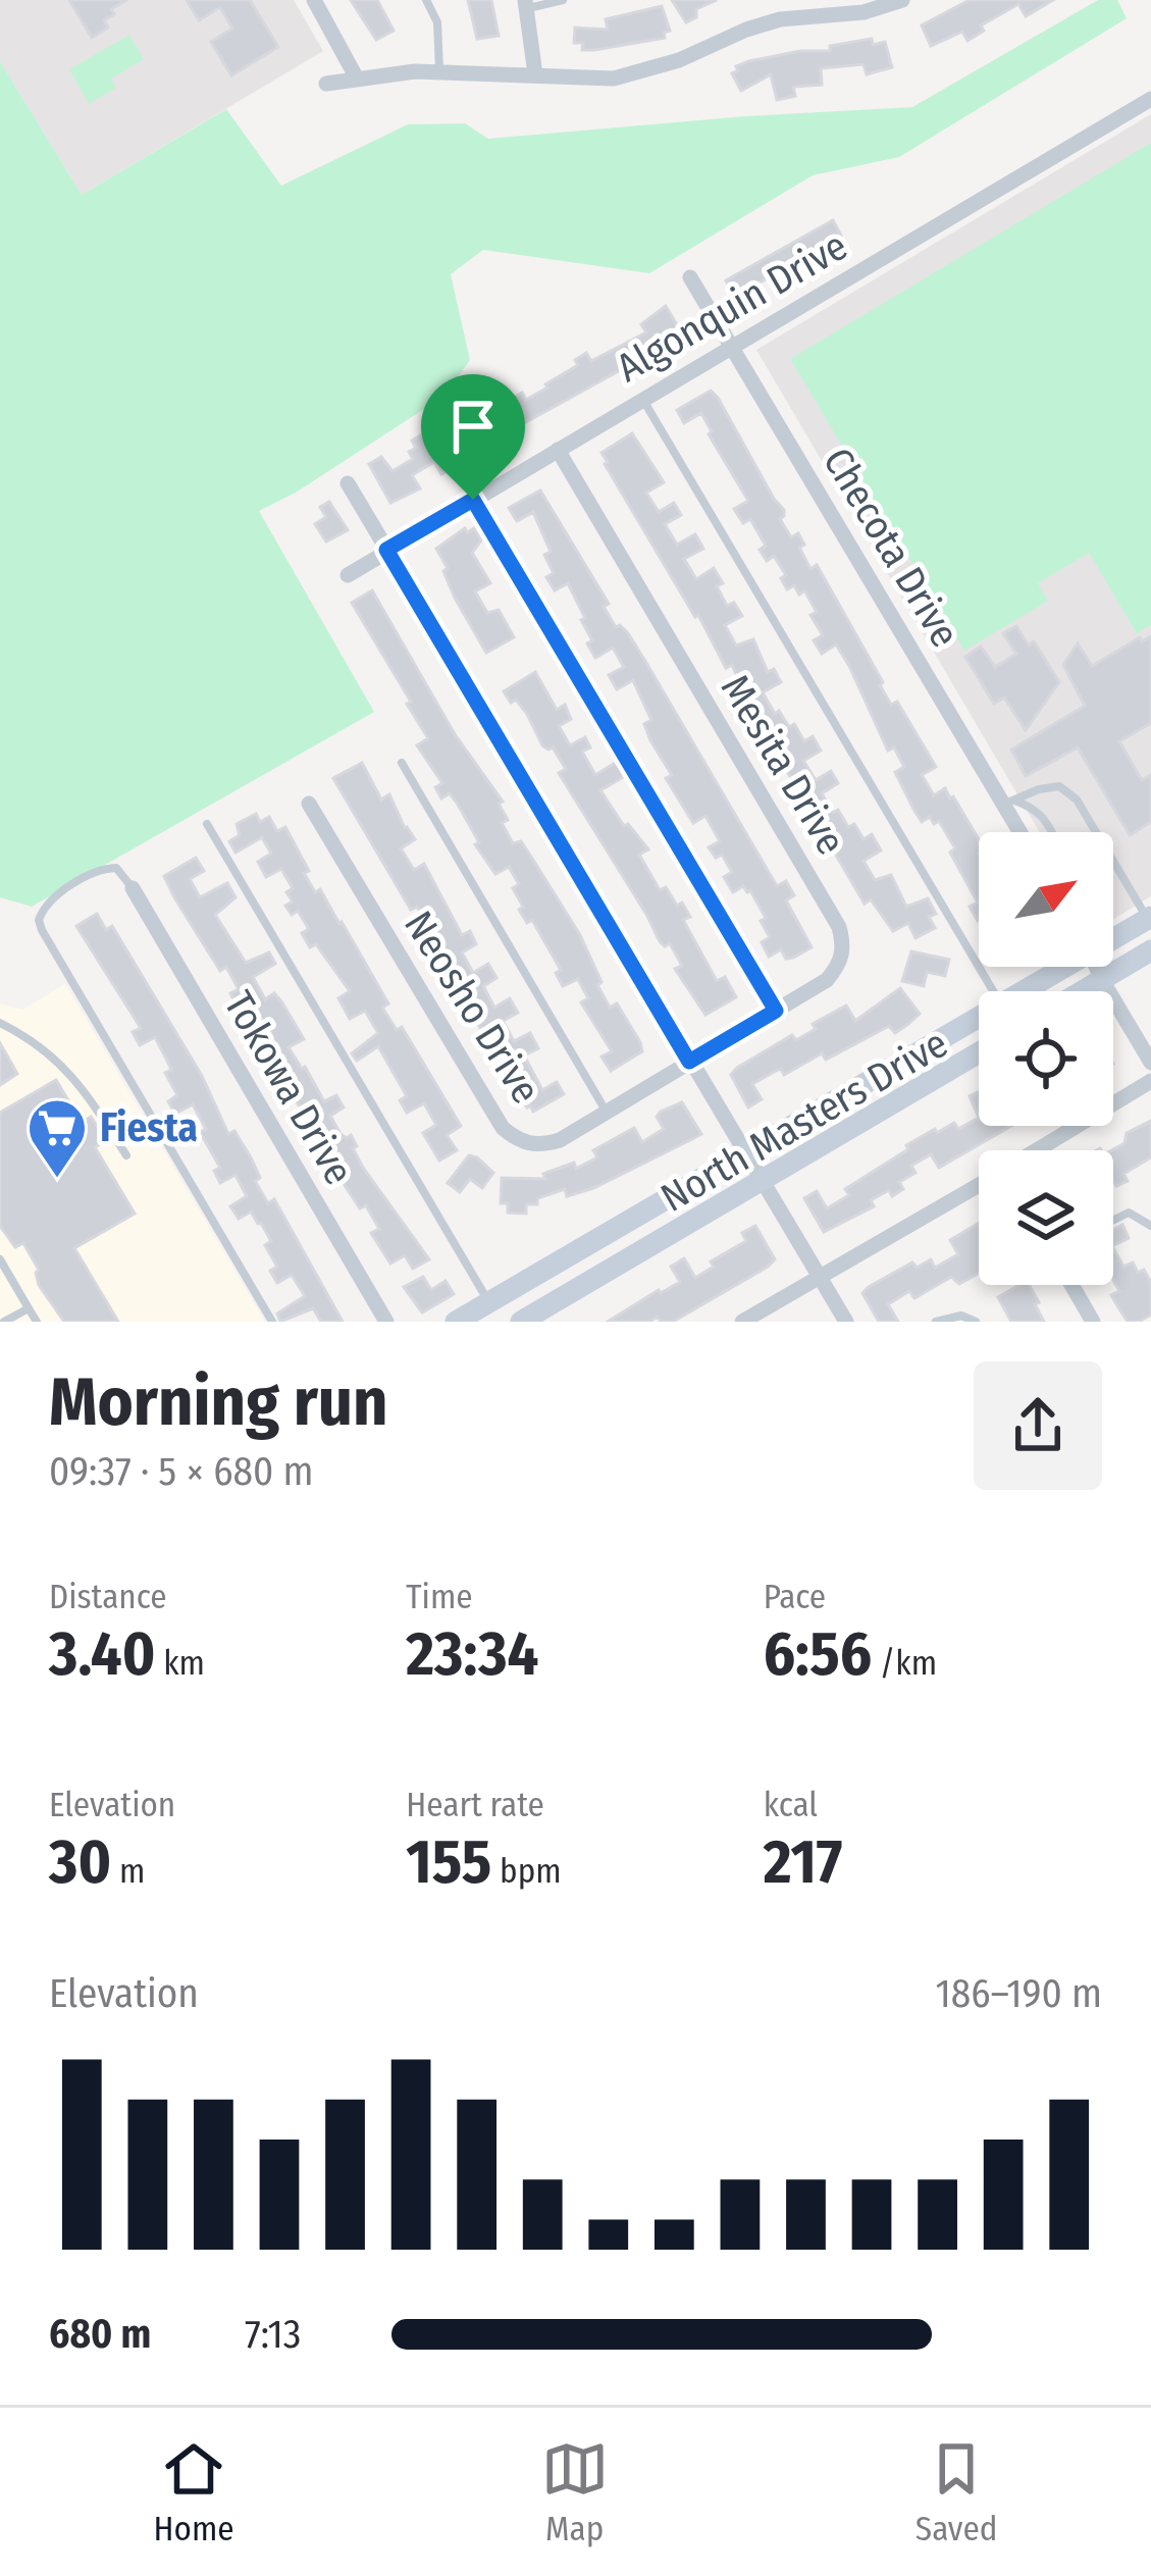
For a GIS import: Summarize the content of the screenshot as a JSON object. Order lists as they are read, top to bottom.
{
  "streets": {
    "main road": ["North Masters Drive"],
    "street": [
      "Algonquin Drive",
      "Checota Drive",
      "Mesita Drive",
      "Neosho Drive",
      "Tokowa Drive"
    ]
  },
  "crossings": [
    ["Algonquin Drive", "Checota Drive"],
    ["Algonquin Drive", "Mesita Drive"],
    ["Mesita Drive", "Neosho Drive"]
  ],
  "places": {
    "supermarket": ["Fiesta"]
  },
  "north": "top right",
  "page": {
    "heading": ["Morning run", "09:37 · 5 × 680 m"],
    "stats": [
      ["Distance", "3.40 km"],
      ["Time", "23:34"],
      ["Pace", "6:56 /km"],
      ["Elevation", "30 m"],
      ["Heart rate", "155 bpm"],
      ["kcal", "217"]
    ],
    "chart": ["Elevation", "186–190 m"],
    "list": [
      {
        "name": "680 m",
        "note": "7:13"
      }
    ],
    "tabs": ["Home", "Map", "Saved"]
  }
}
